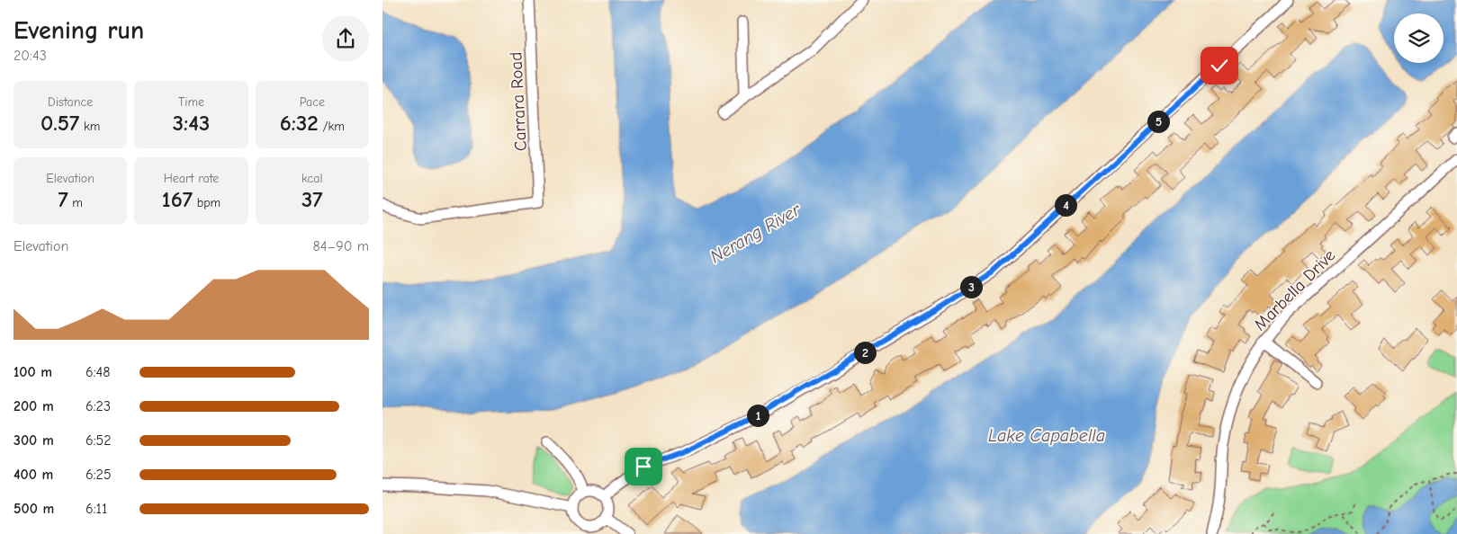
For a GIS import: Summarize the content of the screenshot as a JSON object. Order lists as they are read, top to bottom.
{
  "streets": {
    "street": ["Carrara Road", "Marbella Drive"]
  },
  "water": ["Nerang River", "Lake Capabella"],
  "page": {
    "heading": ["Evening run", "20:43"],
    "stats": [
      ["Distance", "0.57 km"],
      ["Time", "3:43"],
      ["Pace", "6:32 /km"],
      ["Elevation", "7 m"],
      ["Heart rate", "167 bpm"],
      ["kcal", "37"]
    ],
    "pins": [
      "5",
      "4",
      "3",
      "2",
      "1"
    ],
    "chart": ["Elevation", "84–90 m"],
    "list": [
      {
        "name": "100 m",
        "note": "6:48"
      },
      {
        "name": "200 m",
        "note": "6:23"
      },
      {
        "name": "300 m",
        "note": "6:52"
      },
      {
        "name": "400 m",
        "note": "6:25"
      },
      {
        "name": "500 m",
        "note": "6:11"
      }
    ]
  }
}
